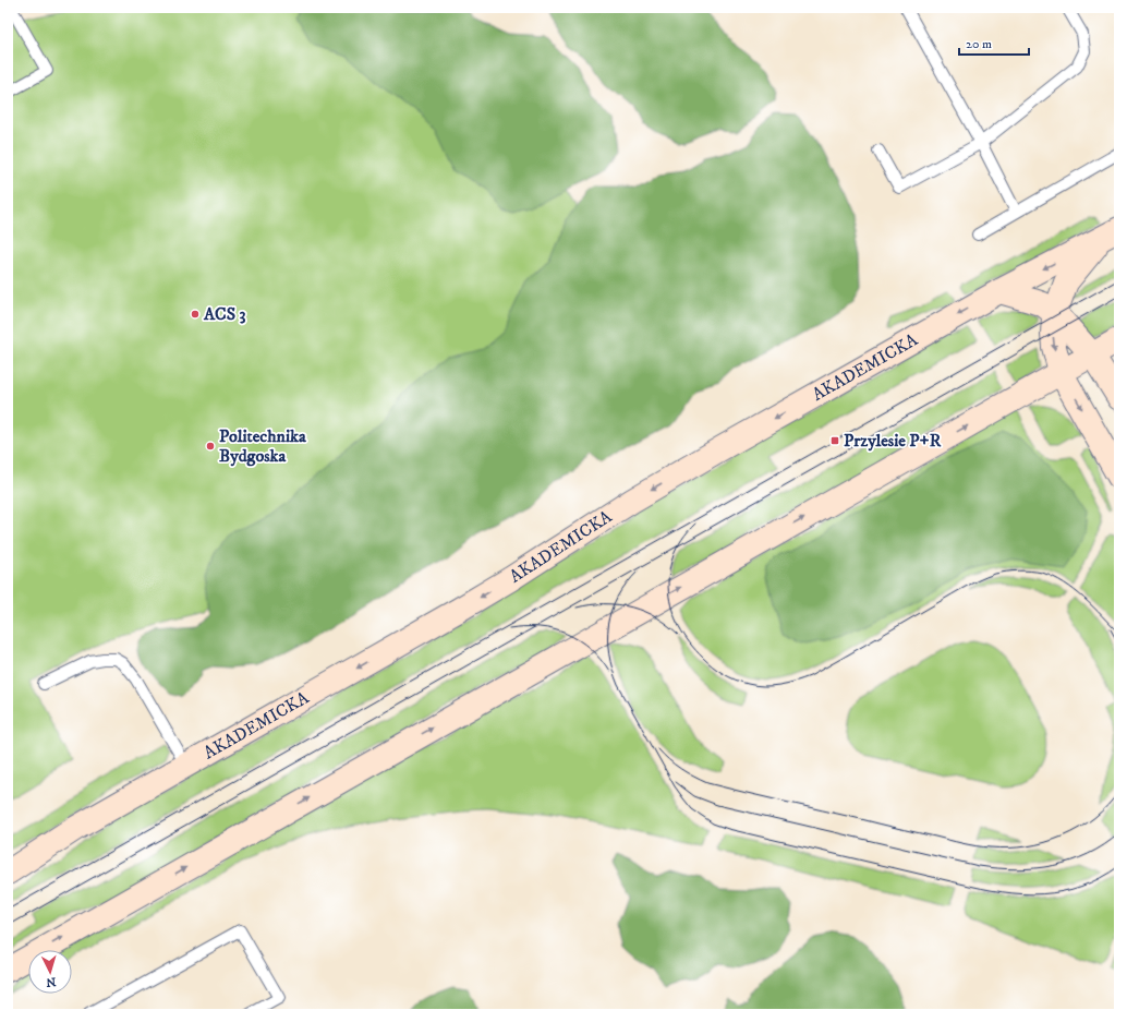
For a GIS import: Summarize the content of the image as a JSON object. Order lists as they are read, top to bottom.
{
  "streets": {
    "street": ["AKADEMICKA"]
  },
  "places": {
    "other": ["ACS 3", "Politechnika Bydgoska"],
    "transit": ["Przylesie P+R"]
  },
  "scale_bar": "20 m",
  "north": "bottom"
}
